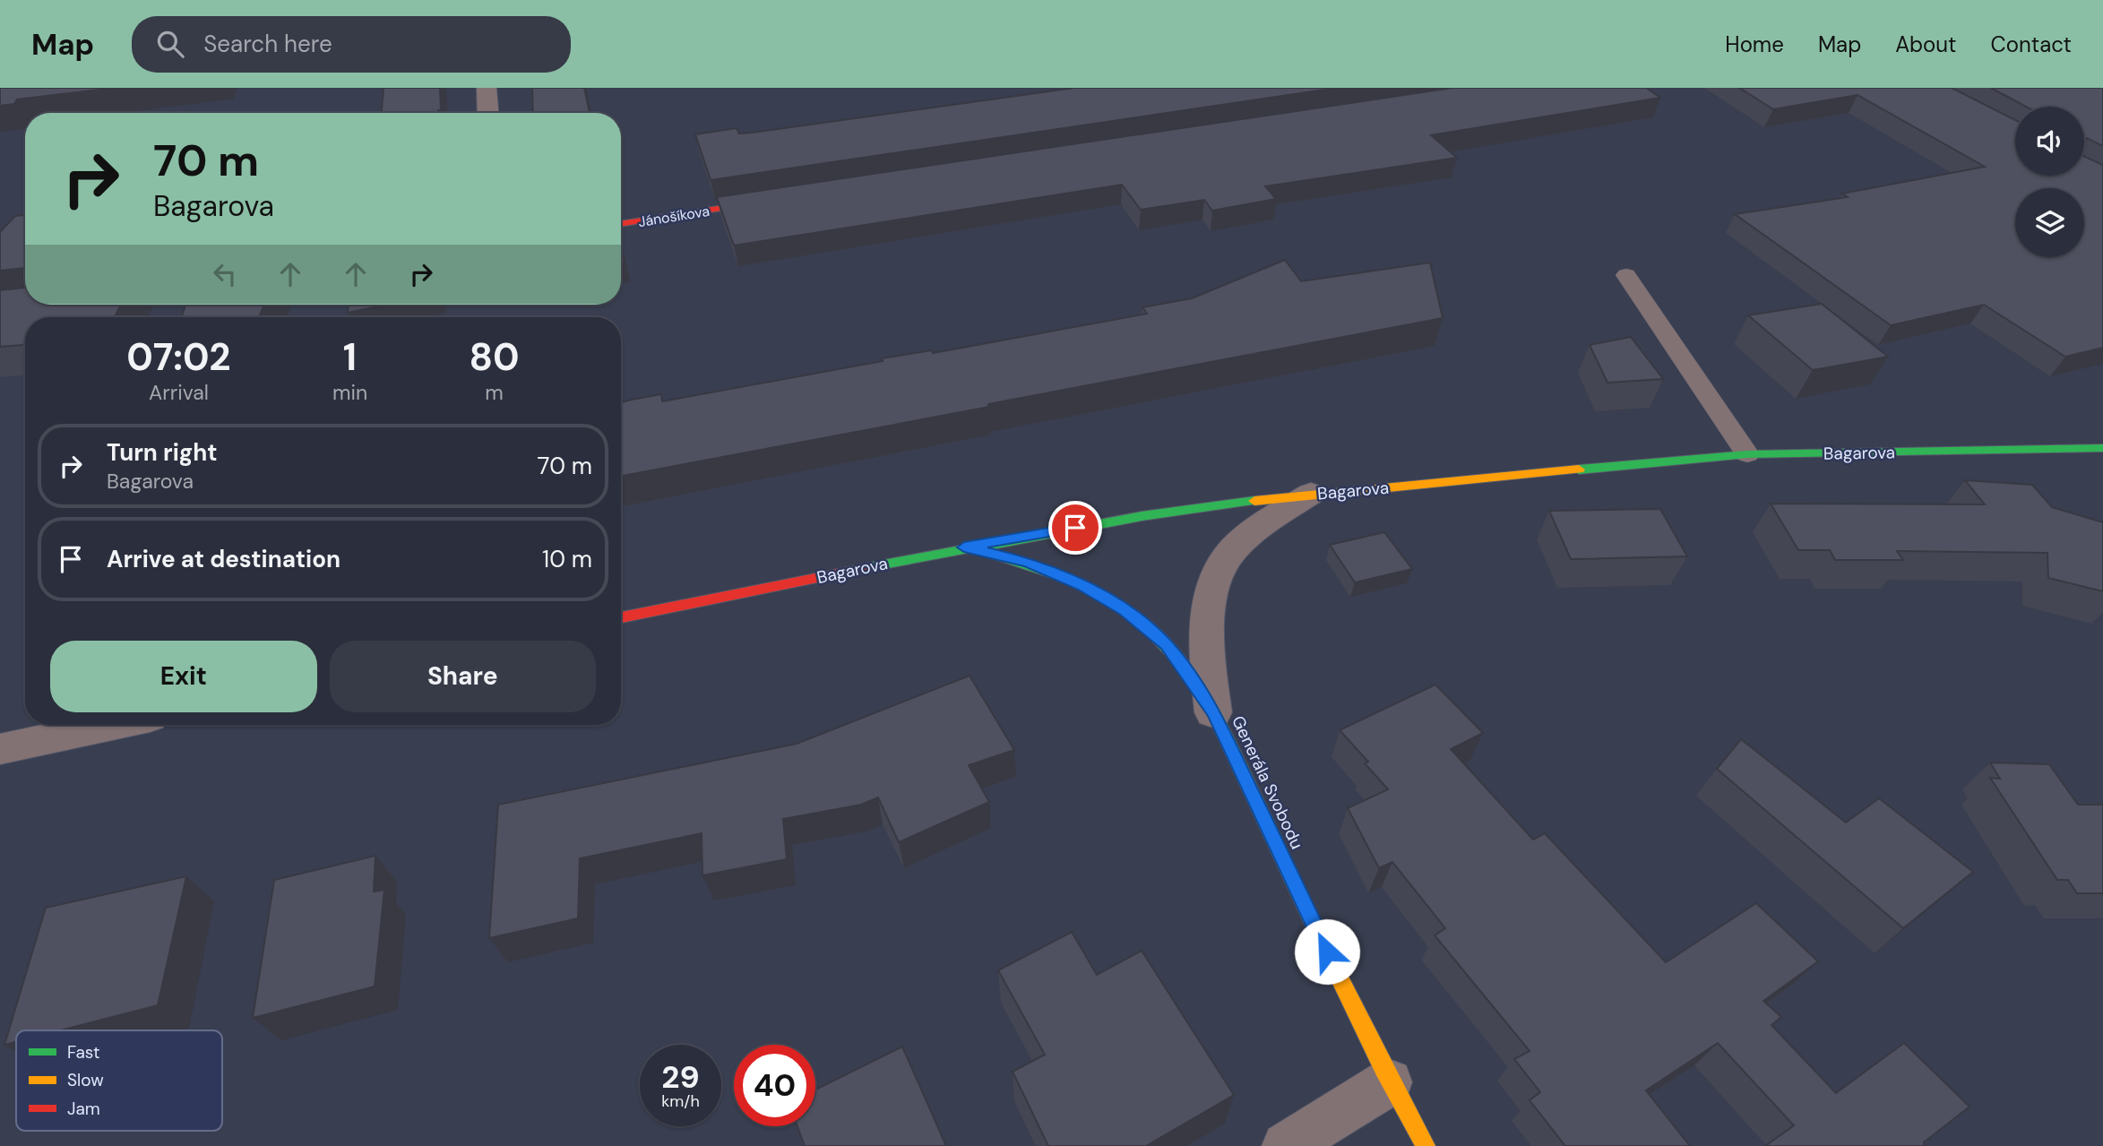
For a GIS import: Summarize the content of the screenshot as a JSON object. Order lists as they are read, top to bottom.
{
  "streets": {
    "street": ["Jánošíkova", "Bagarova", "Generála Svobodu"]
  },
  "crossings": [
    ["Bagarova", "Generála Svobodu"]
  ],
  "legend": ["Fast", "Slow", "Jam"],
  "page": {
    "header": "Map",
    "search": "Search here",
    "nav": [
      "Home",
      "Map",
      "About",
      "Contact"
    ],
    "turn": ["70 m", "Bagarova"],
    "eta": [
      "07:02",
      "Arrival",
      "1",
      "min",
      "80",
      "m"
    ],
    "list": [
      {
        "name": "Turn right",
        "note": "Bagarova",
        "value": "70 m"
      },
      {
        "name": "Arrive at destination",
        "value": "10 m"
      }
    ],
    "buttons": ["Exit", "Share"],
    "speed": "29 km/h",
    "limit": "40"
  }
}
